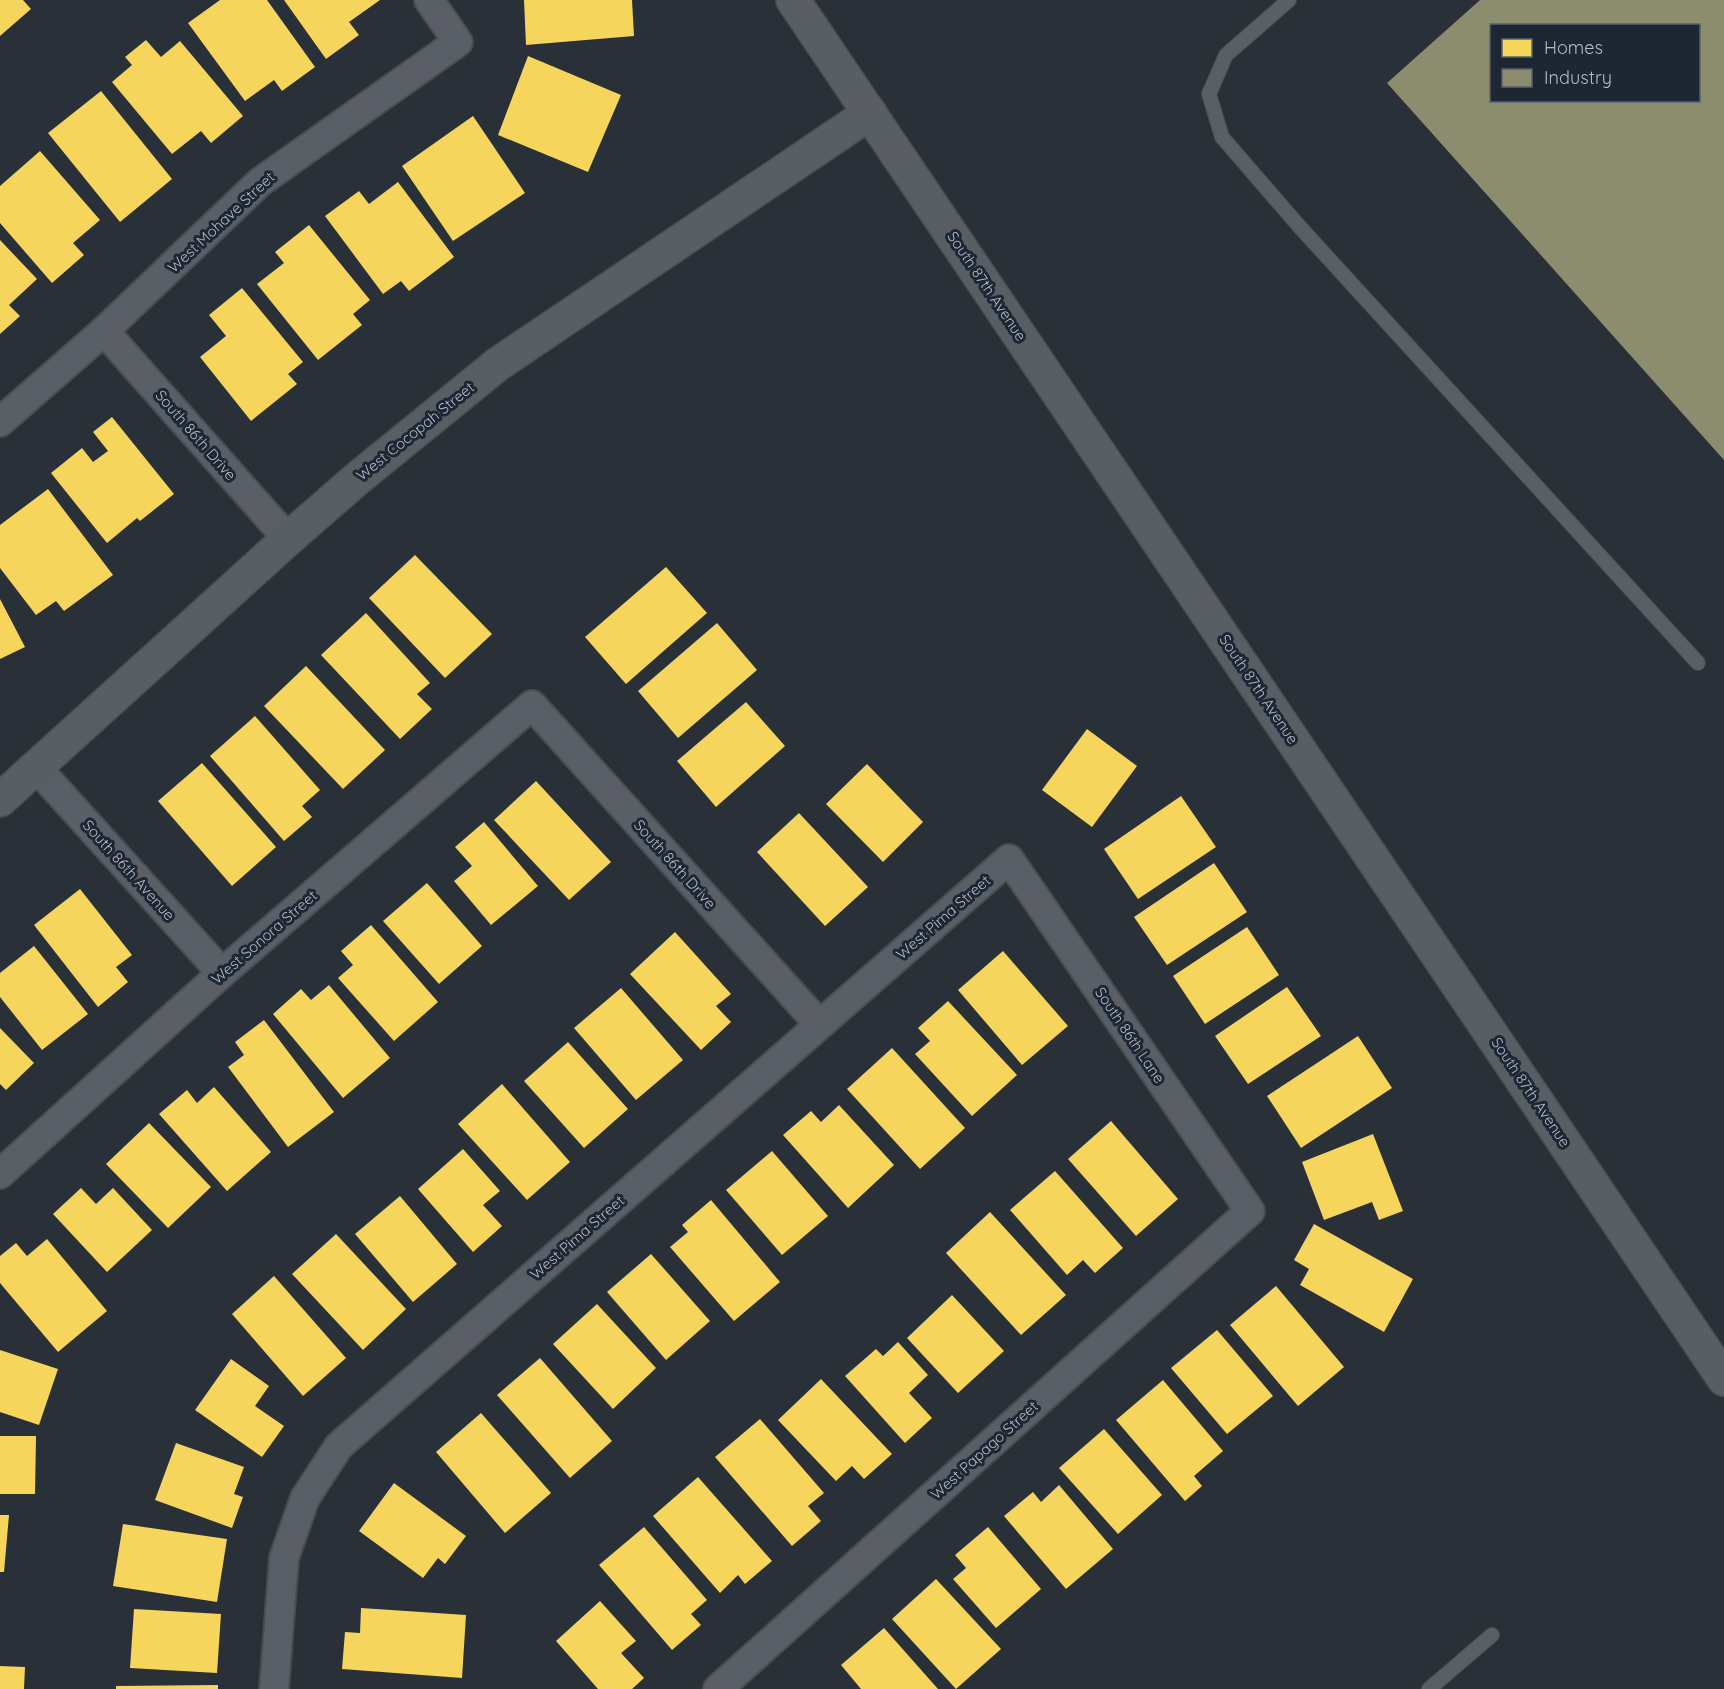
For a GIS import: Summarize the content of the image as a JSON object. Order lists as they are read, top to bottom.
{
  "streets": {
    "street": [
      "West Mohave Street",
      "South 87th Avenue",
      "West Cocopah Street",
      "South 86th Drive",
      "South 86th Avenue",
      "West Pima Street",
      "West Sonora Street",
      "South 86th Lane",
      "West Papago Street"
    ]
  },
  "crossings": [
    ["West Mohave Street", "South 86th Drive"],
    ["South 87th Avenue", "West Cocopah Street"],
    ["West Cocopah Street", "South 86th Drive"],
    ["West Cocopah Street", "South 86th Avenue"],
    ["South 86th Drive", "West Pima Street"],
    ["South 86th Drive", "West Sonora Street"],
    ["South 86th Avenue", "West Sonora Street"],
    ["West Pima Street", "South 86th Lane"],
    ["South 86th Lane", "West Papago Street"]
  ],
  "legend": ["Homes", "Industry"]
}
